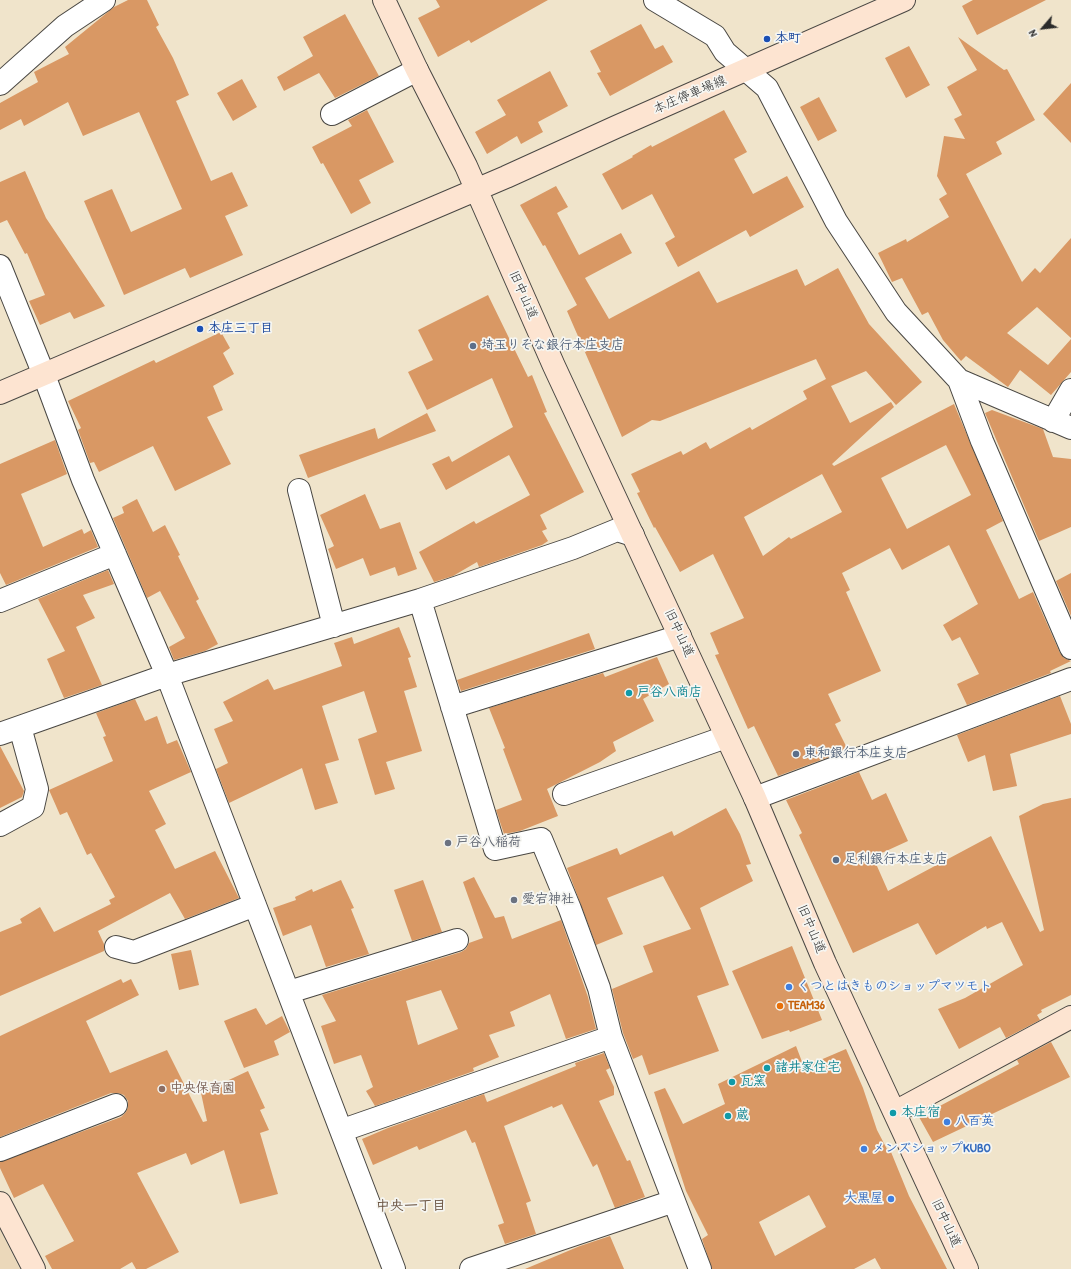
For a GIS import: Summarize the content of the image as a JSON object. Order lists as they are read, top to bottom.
{
  "streets": {
    "main road": ["本庄停車場線", "旧中山道"]
  },
  "crossings": [
    ["本庄停車場線", "旧中山道"]
  ],
  "districts": ["中央一丁目"],
  "places": [
    "本町",
    "本庄三丁目",
    "埼玉りそな銀行本庄支店",
    "戸谷八商店",
    "東和銀行本庄支店",
    "戸谷八稲荷",
    "足利銀行本庄支店",
    "愛宕神社",
    "くつとはきものショップマツモト",
    "TEAM36",
    "諸井家住宅",
    "瓦窯",
    "中央保育園",
    "本庄宿",
    "蔵",
    "八百英",
    "メンズショップKUBO",
    "大黒屋"
  ],
  "north": "bottom left"
}
